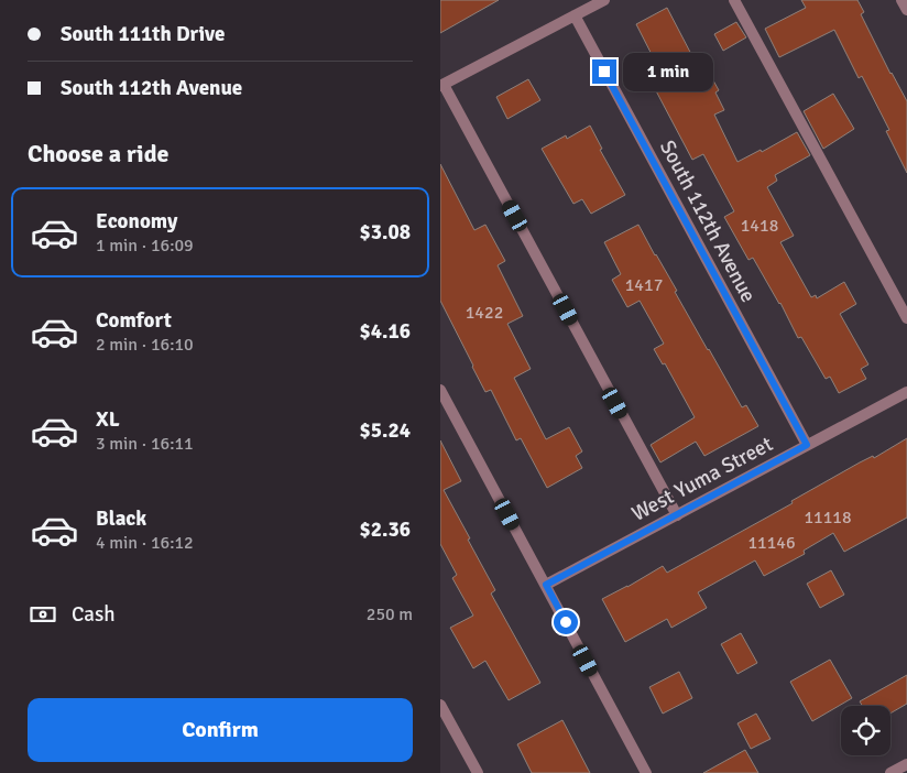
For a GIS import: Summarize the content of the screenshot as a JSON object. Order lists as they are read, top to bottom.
{
  "streets": {
    "street": ["South 112th Avenue", "West Yuma Street"]
  },
  "crossings": [
    ["South 112th Avenue", "West Yuma Street"]
  ],
  "house_numbers": [
    "1418",
    "1417",
    "1422",
    "11118",
    "11146"
  ],
  "page": {
    "banner": ["South 111th Drive", "South 112th Avenue"],
    "bubble": "1 min",
    "heading": "Choose a ride",
    "list": [
      {
        "name": "Economy",
        "note": "1 min · 16:09",
        "value": "$3.08"
      },
      {
        "name": "Comfort",
        "note": "2 min · 16:10",
        "value": "$4.16"
      },
      {
        "name": "XL",
        "note": "3 min · 16:11",
        "value": "$5.24"
      },
      {
        "name": "Black",
        "note": "4 min · 16:12",
        "value": "$2.36"
      }
    ],
    "pay": ["Cash", "250 m"],
    "buttons": "Confirm"
  }
}
